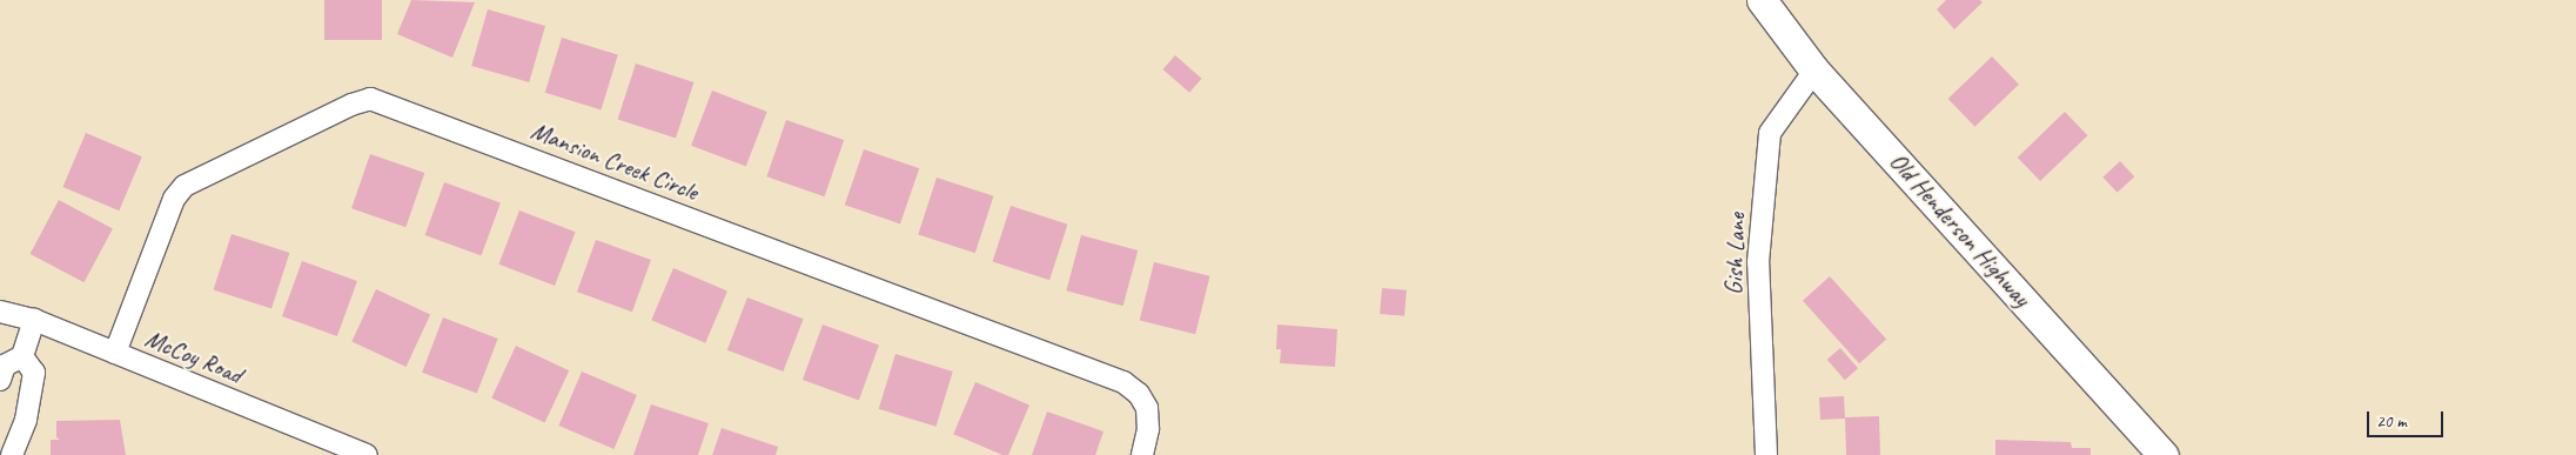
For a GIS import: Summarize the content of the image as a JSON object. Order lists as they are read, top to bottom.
{
  "streets": {
    "main road": ["Old Henderson Highway"],
    "street": ["Mansion Creek Circle", "Gish Lane", "McCoy Road"]
  },
  "crossings": [
    ["Mansion Creek Circle", "McCoy Road"],
    ["Old Henderson Highway", "Gish Lane"]
  ],
  "scale_bar": "20 m"
}
